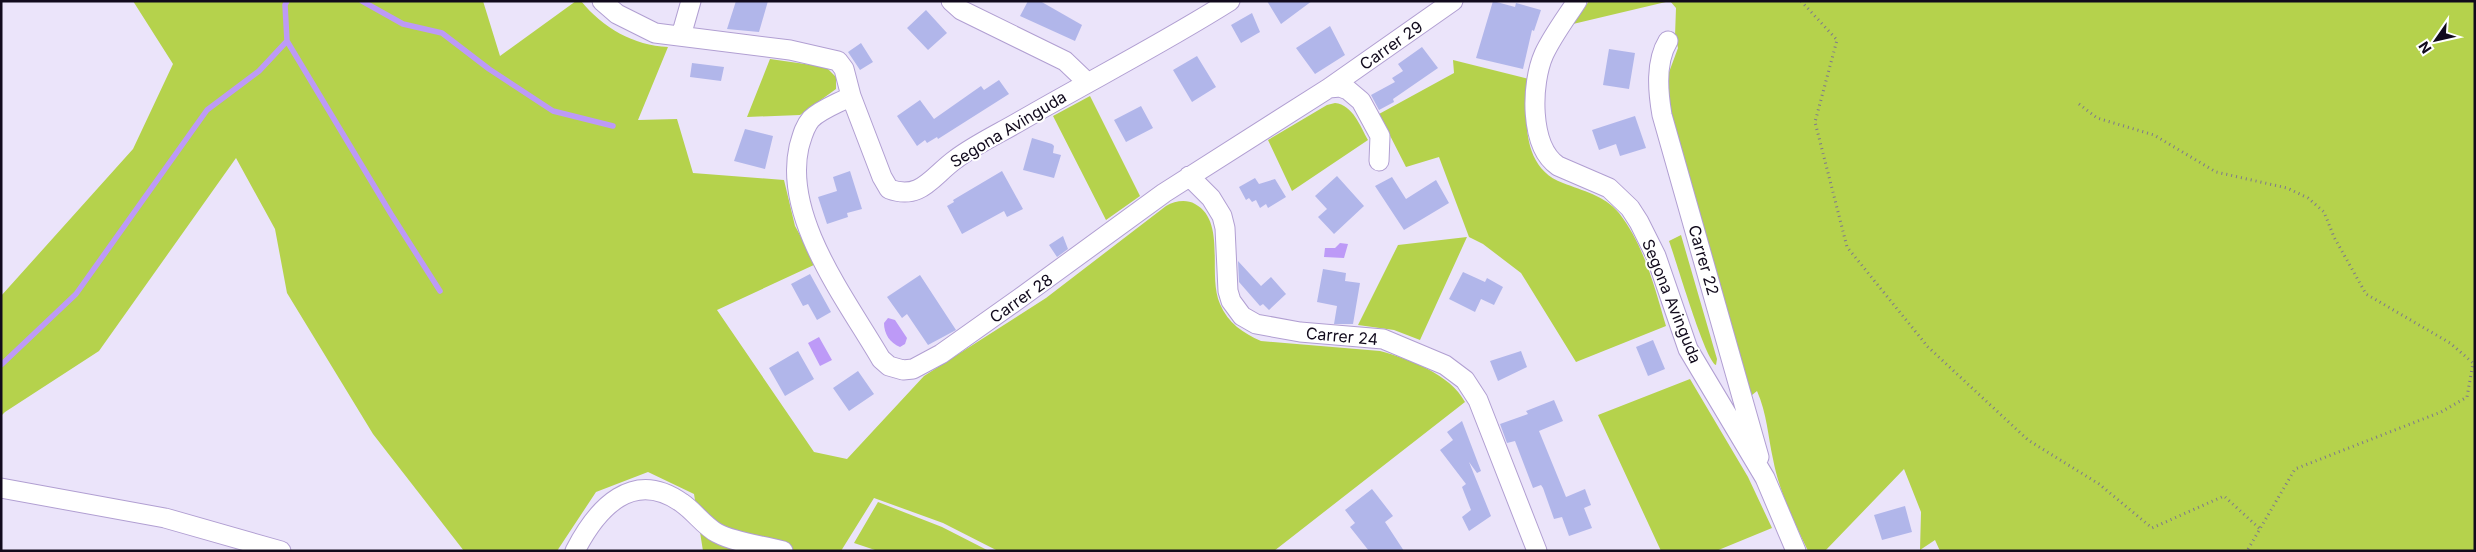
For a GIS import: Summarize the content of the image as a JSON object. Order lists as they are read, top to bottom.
{
  "streets": {
    "street": [
      "Carrer 29",
      "Segona Avinguda",
      "Carrer 22",
      "Carrer 28",
      "Carrer 24"
    ]
  },
  "crossings": [
    ["Carrer 29", "Carrer 28"],
    ["Segona Avinguda", "Carrer 22"],
    ["Segona Avinguda", "Carrer 28"],
    ["Carrer 28", "Carrer 24"]
  ],
  "north": "bottom left"
}
